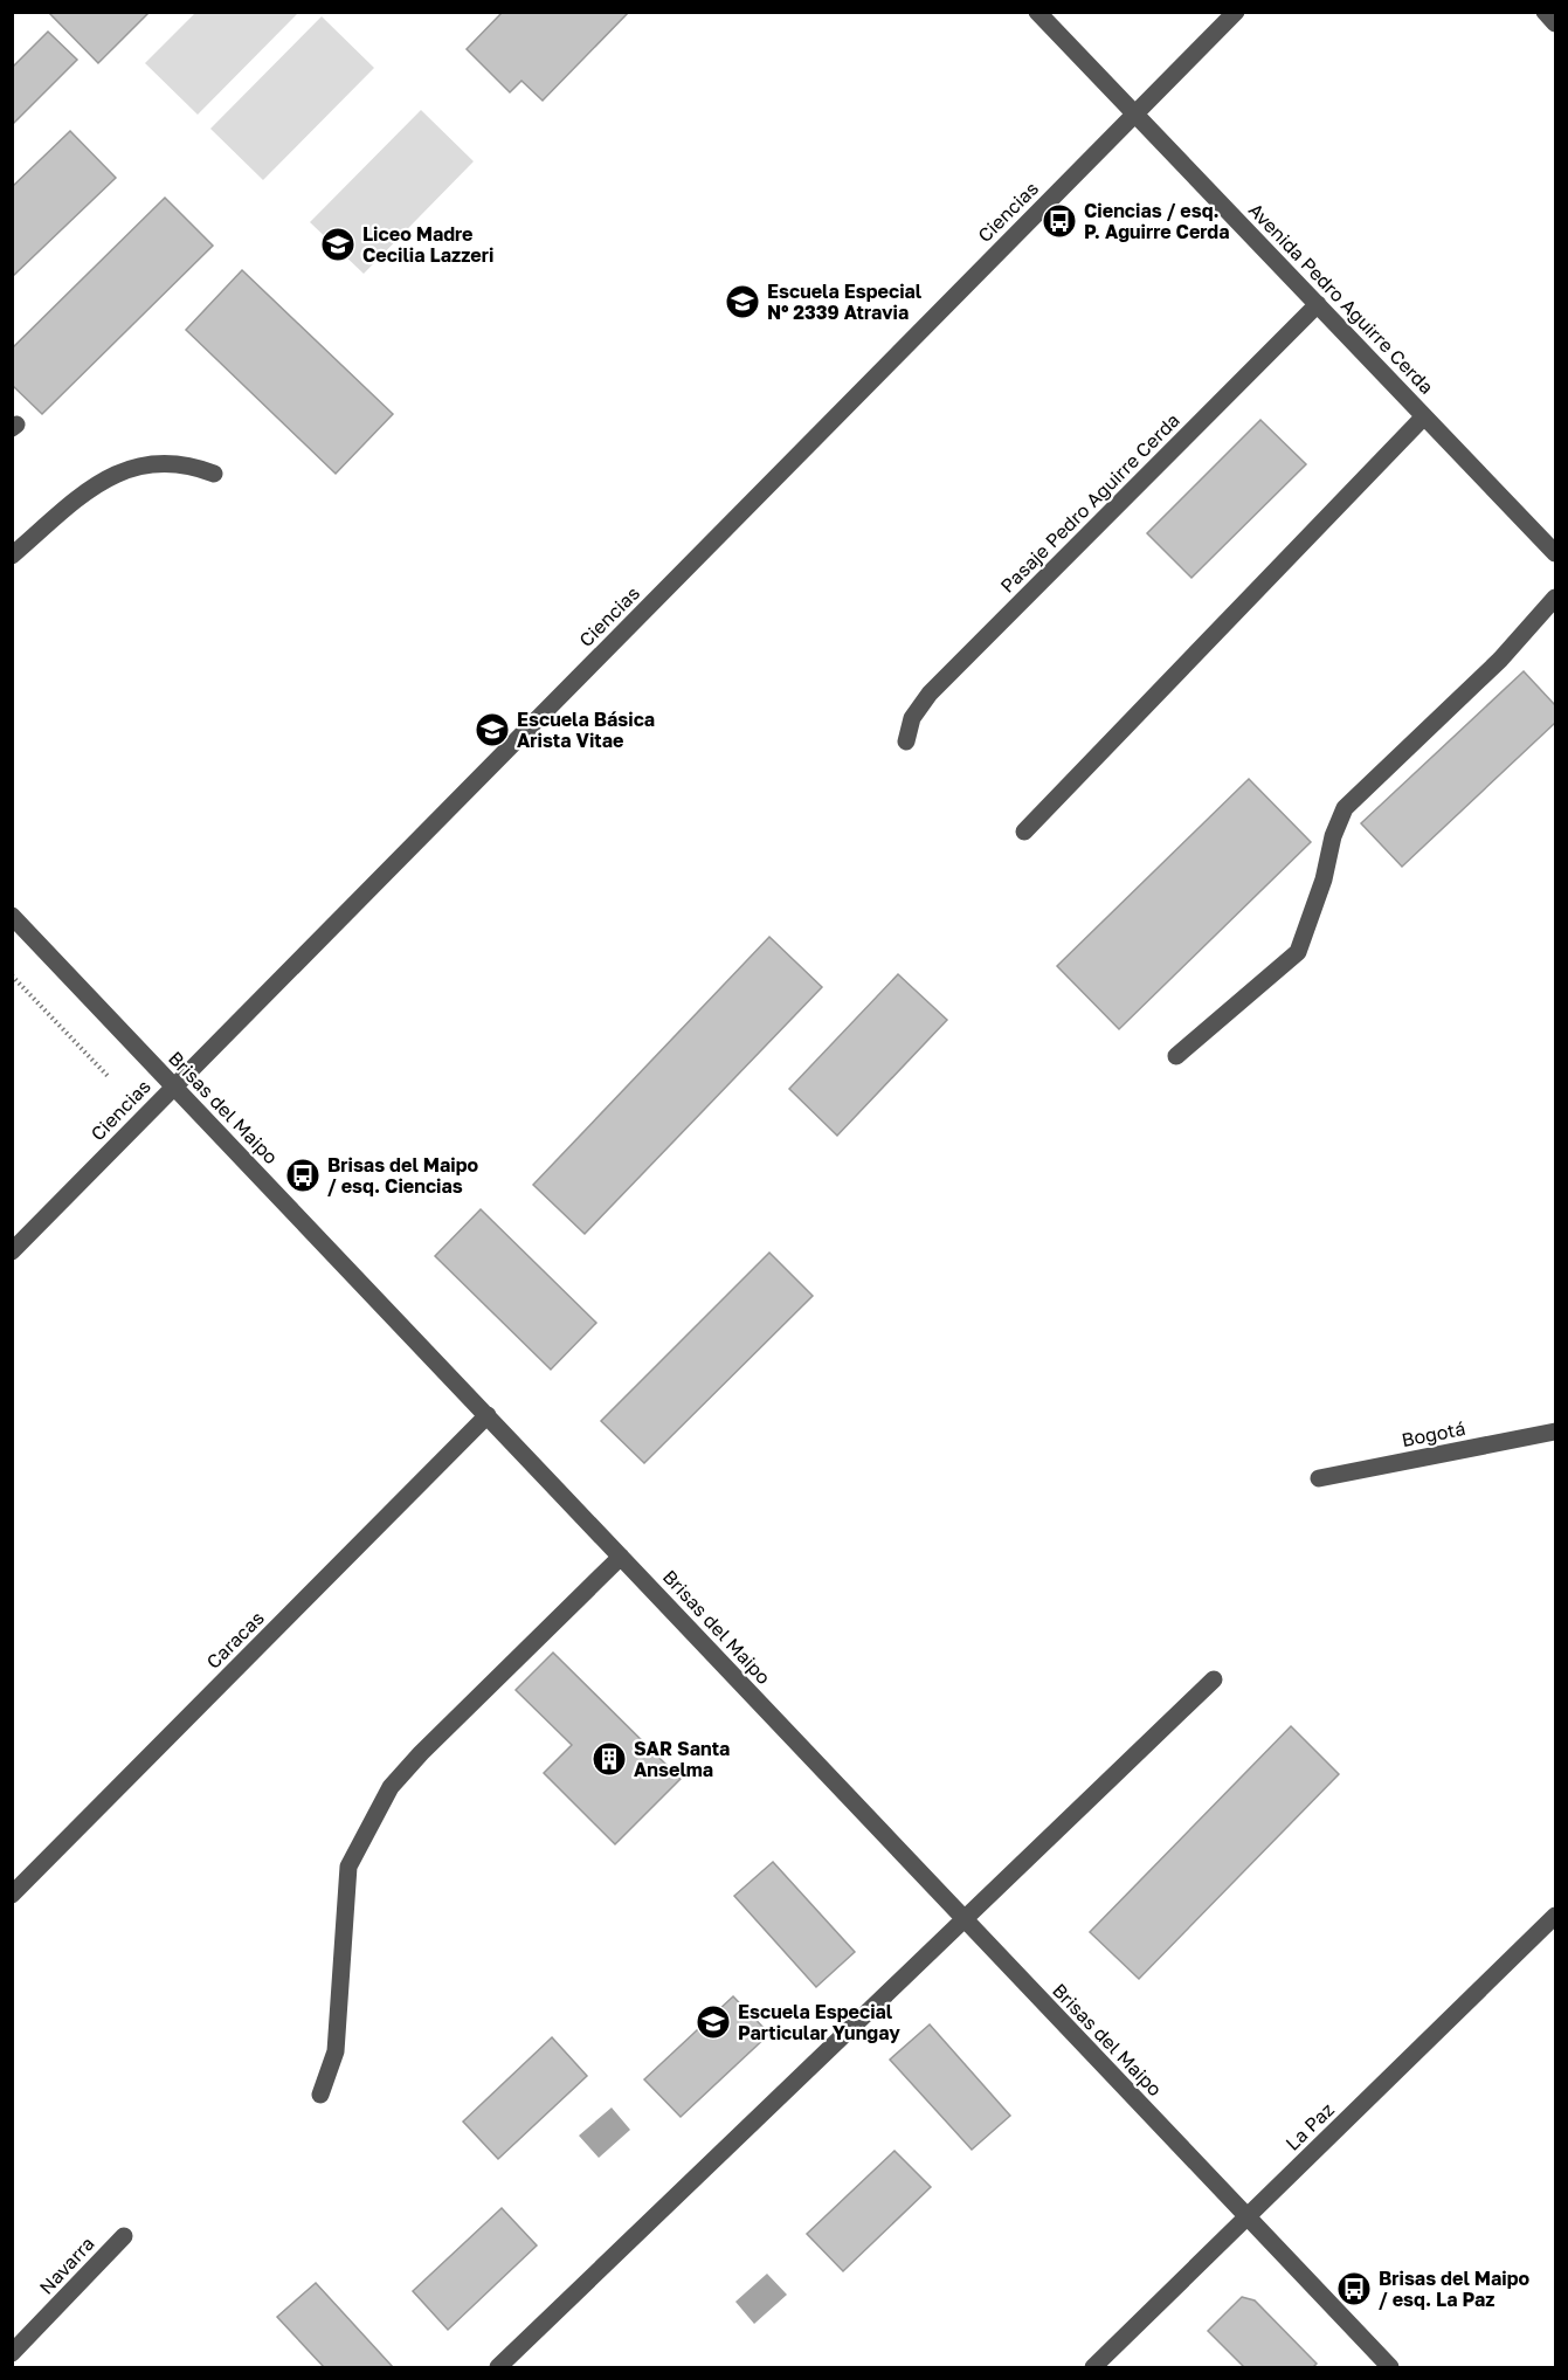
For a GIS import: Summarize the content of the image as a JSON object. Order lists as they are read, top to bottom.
{
  "streets": {
    "street": [
      "Ciencias",
      "Avenida Pedro Aguirre Cerda",
      "Pasaje Pedro Aguirre Cerda",
      "Brisas del Maipo",
      "Bogotá",
      "Caracas",
      "La Paz",
      "Navarra"
    ]
  },
  "crossings": [
    ["Ciencias", "Avenida Pedro Aguirre Cerda"],
    ["Ciencias", "Brisas del Maipo"],
    ["Avenida Pedro Aguirre Cerda", "Pasaje Pedro Aguirre Cerda"],
    ["Brisas del Maipo", "Caracas"],
    ["Brisas del Maipo", "La Paz"]
  ],
  "places": {
    "bus stop": ["Ciencias / esq. P. Aguirre Cerda", "Brisas del Maipo / esq. Ciencias", "Brisas del Maipo / esq. La Paz"],
    "school or university": [
      "Liceo Madre Cecilia Lazzeri",
      "Escuela Especial Nº 2339 Atravia",
      "Escuela Básica Arista Vitae",
      "Escuela Especial Particular Yungay"
    ],
    "building": ["SAR Santa Anselma"]
  }
}
